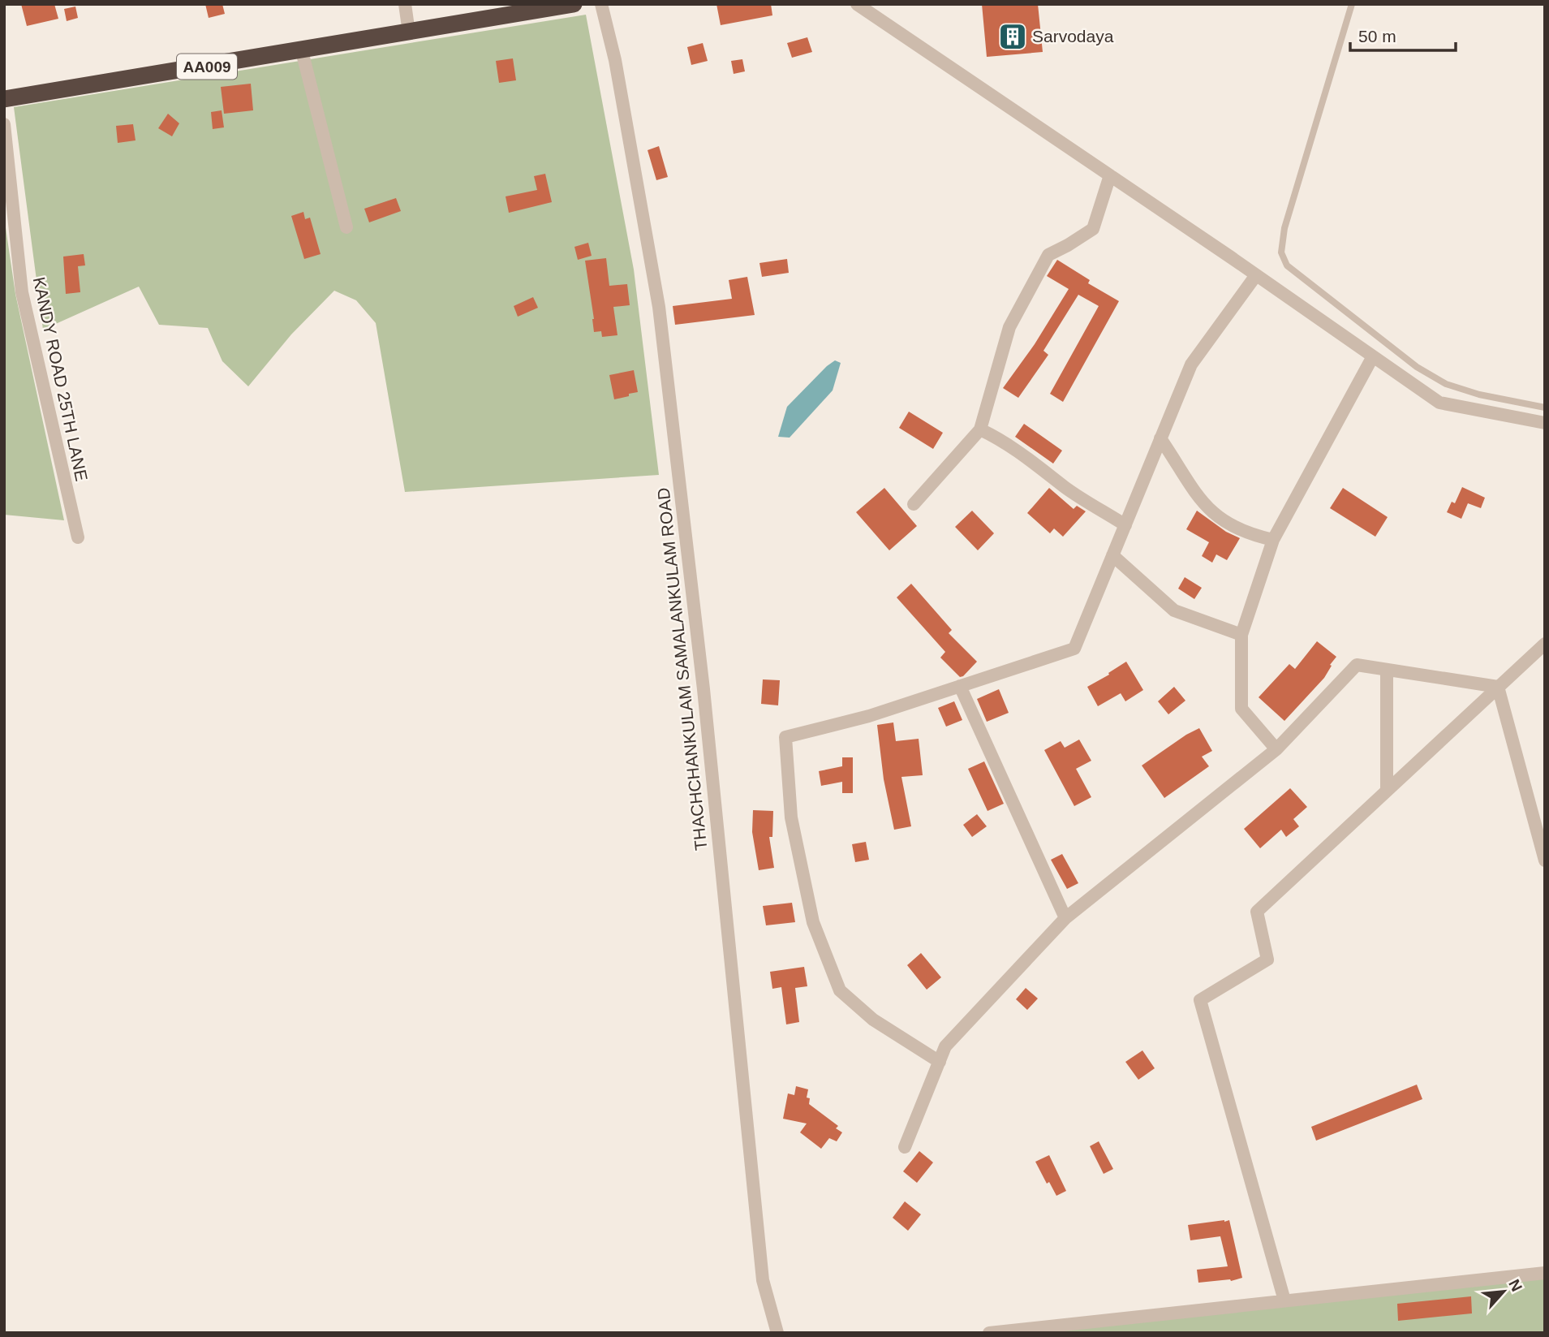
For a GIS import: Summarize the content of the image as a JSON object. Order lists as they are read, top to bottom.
{
  "streets": {
    "highway": ["AA009"],
    "street": ["KANDY ROAD 25TH LANE", "THACHCHANKULAM SAMALANKULAM ROAD"]
  },
  "places": {
    "building": ["Sarvodaya"]
  },
  "scale_bar": "50 m",
  "north": "top right"
}
